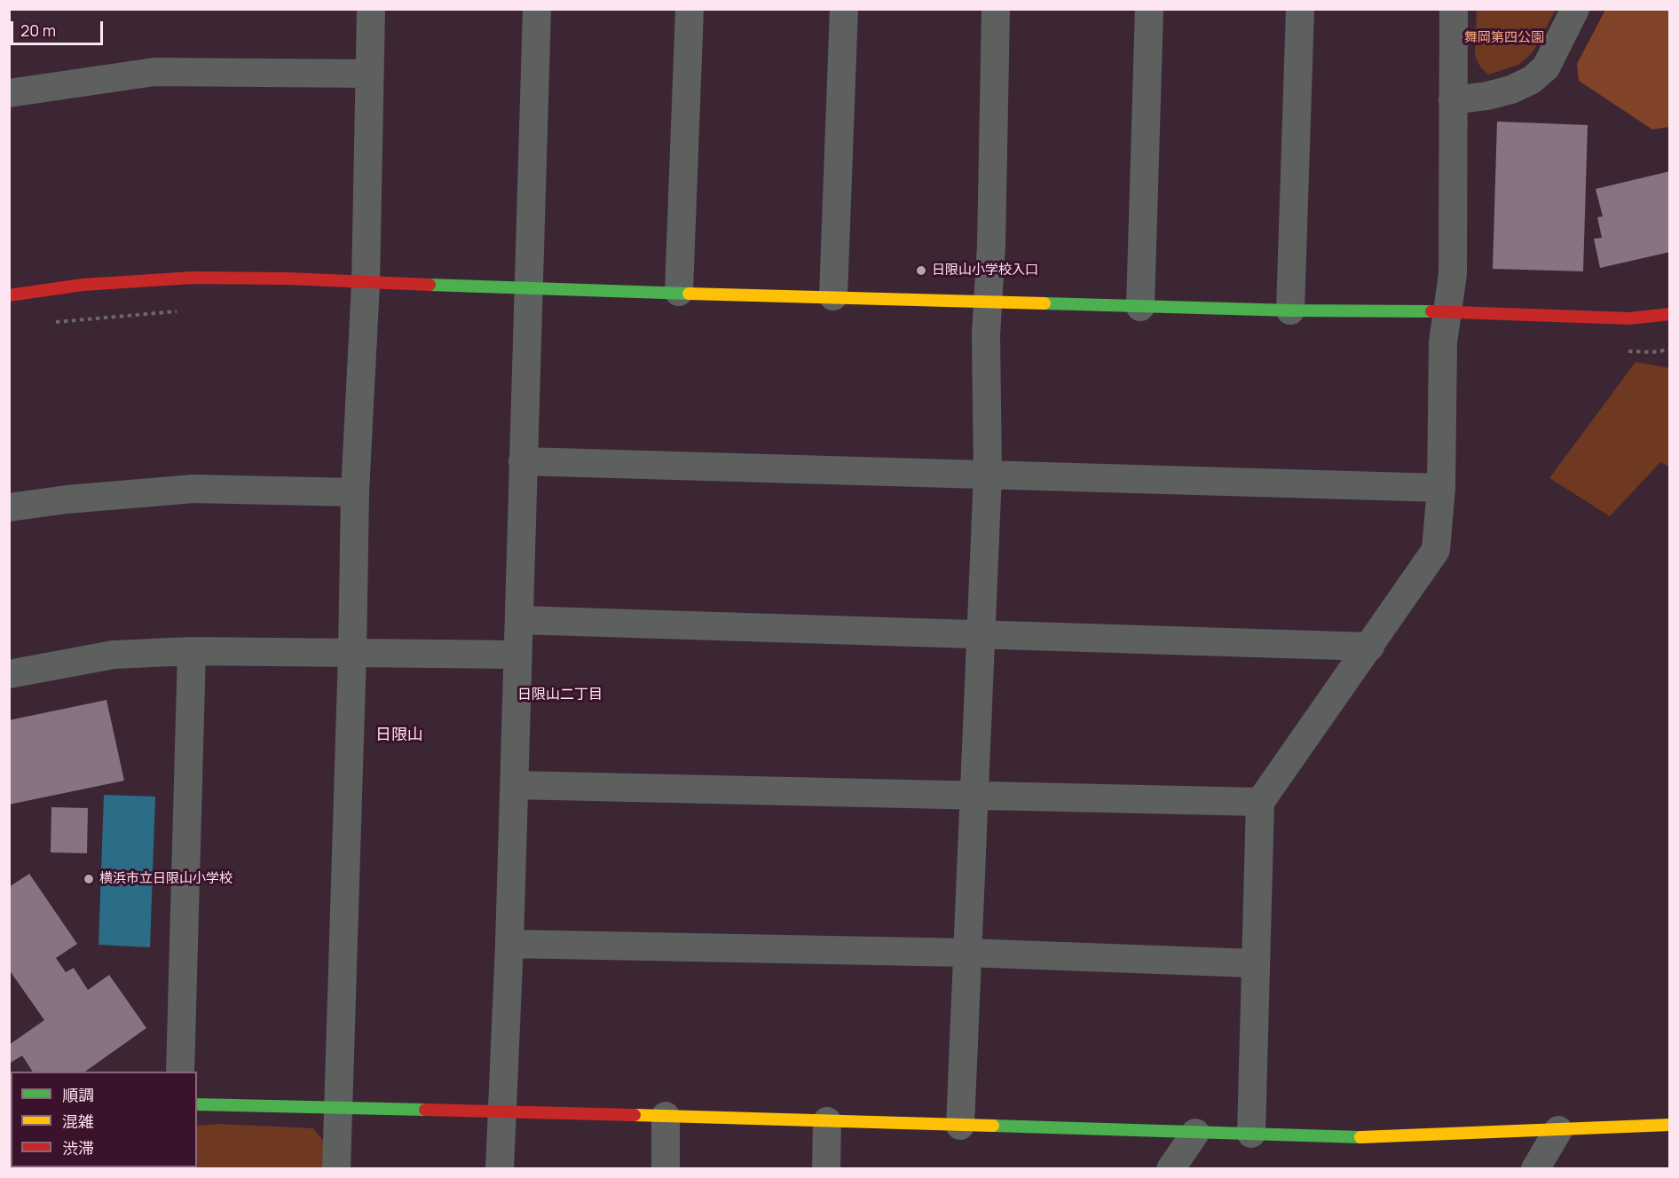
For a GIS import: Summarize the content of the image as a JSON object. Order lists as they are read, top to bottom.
{
  "districts": ["日限山二丁目", "日限山"],
  "parks": ["舞岡第四公園"],
  "places": ["日限山小学校入口", "横浜市立日限山小学校"],
  "legend": ["順調", "混雑", "渋滞"],
  "scale_bar": "20 m"
}
